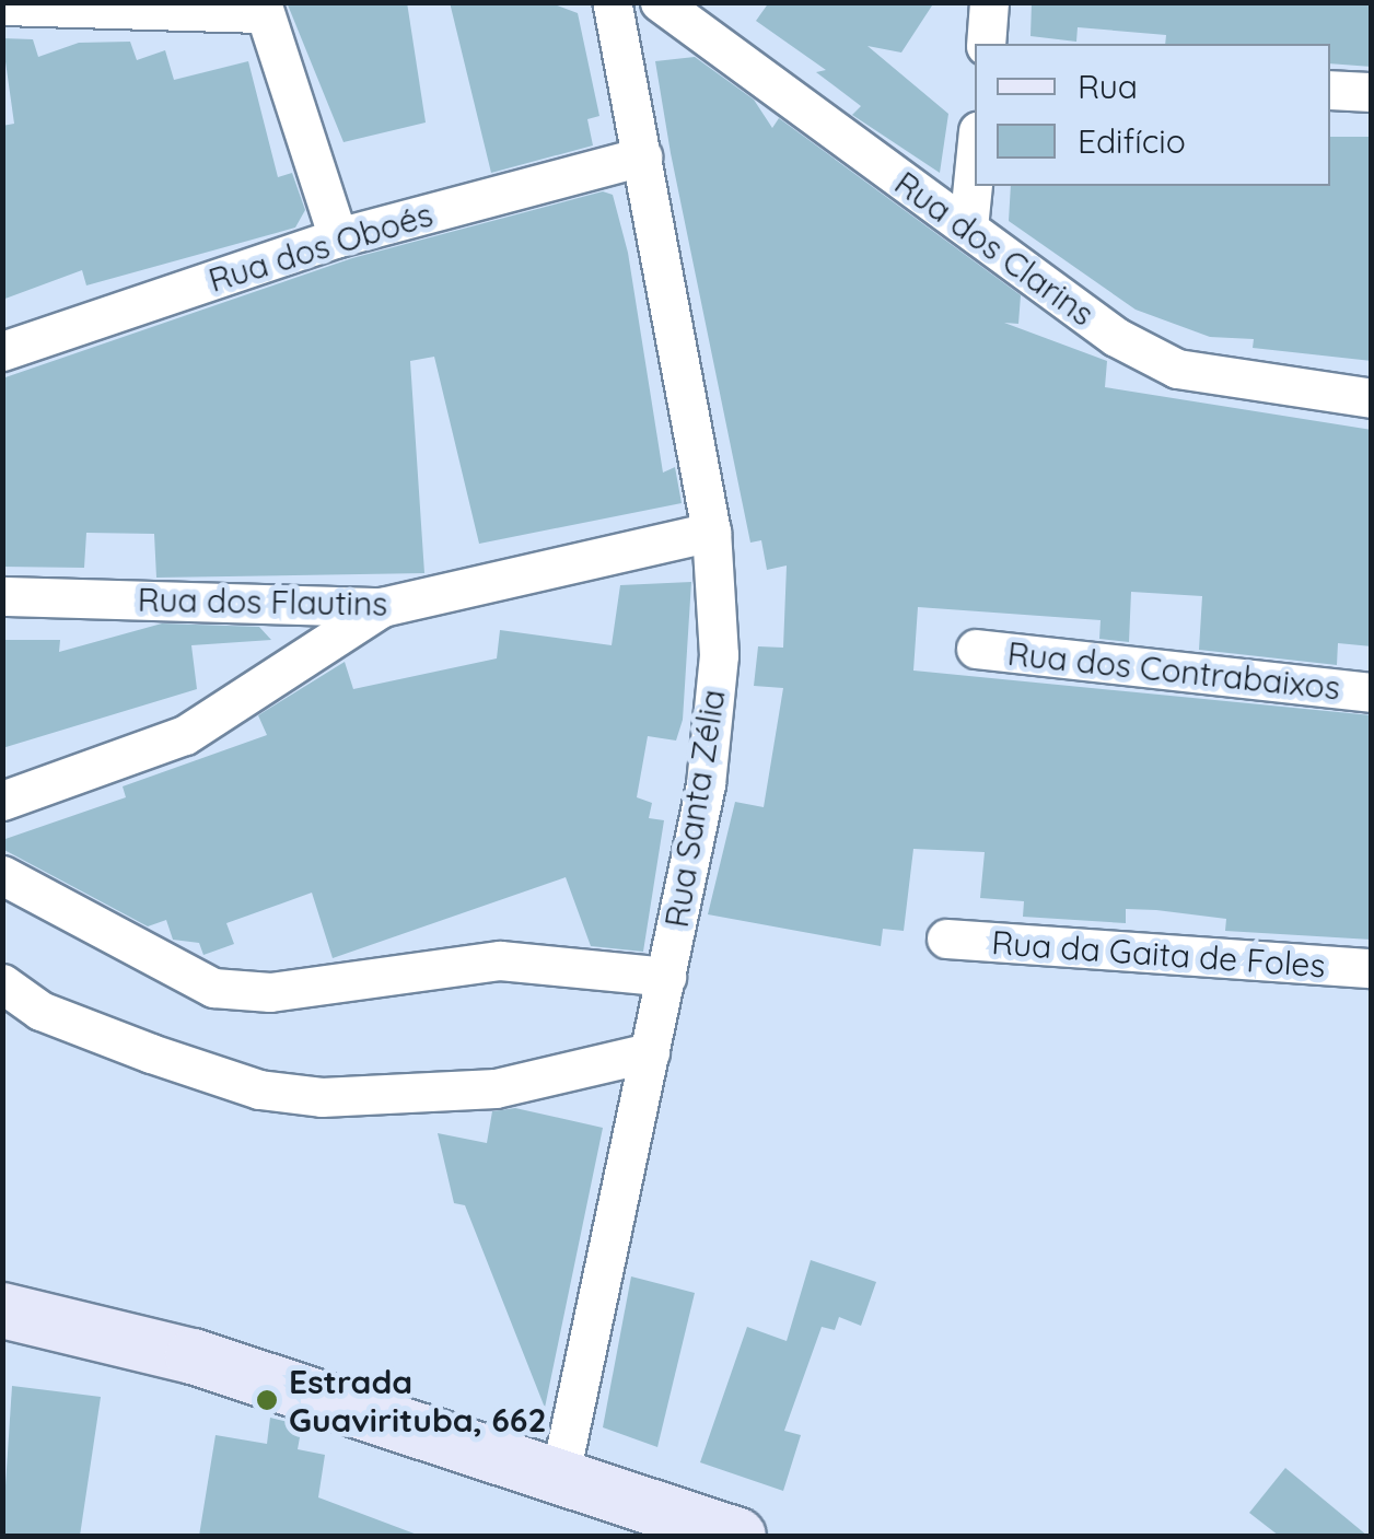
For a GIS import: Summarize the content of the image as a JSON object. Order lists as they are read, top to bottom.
{
  "streets": {
    "street": [
      "Rua dos Oboés",
      "Rua dos Clarins",
      "Rua dos Flautins",
      "Rua dos Contrabaixos",
      "Rua Santa Zélia",
      "Rua da Gaita de Foles"
    ]
  },
  "crossings": [
    ["Rua dos Oboés", "Rua Santa Zélia"],
    ["Rua dos Flautins", "Rua Santa Zélia"]
  ],
  "places": ["Estrada Guavirituba, 662"],
  "legend": ["Rua", "Edifício"]
}
